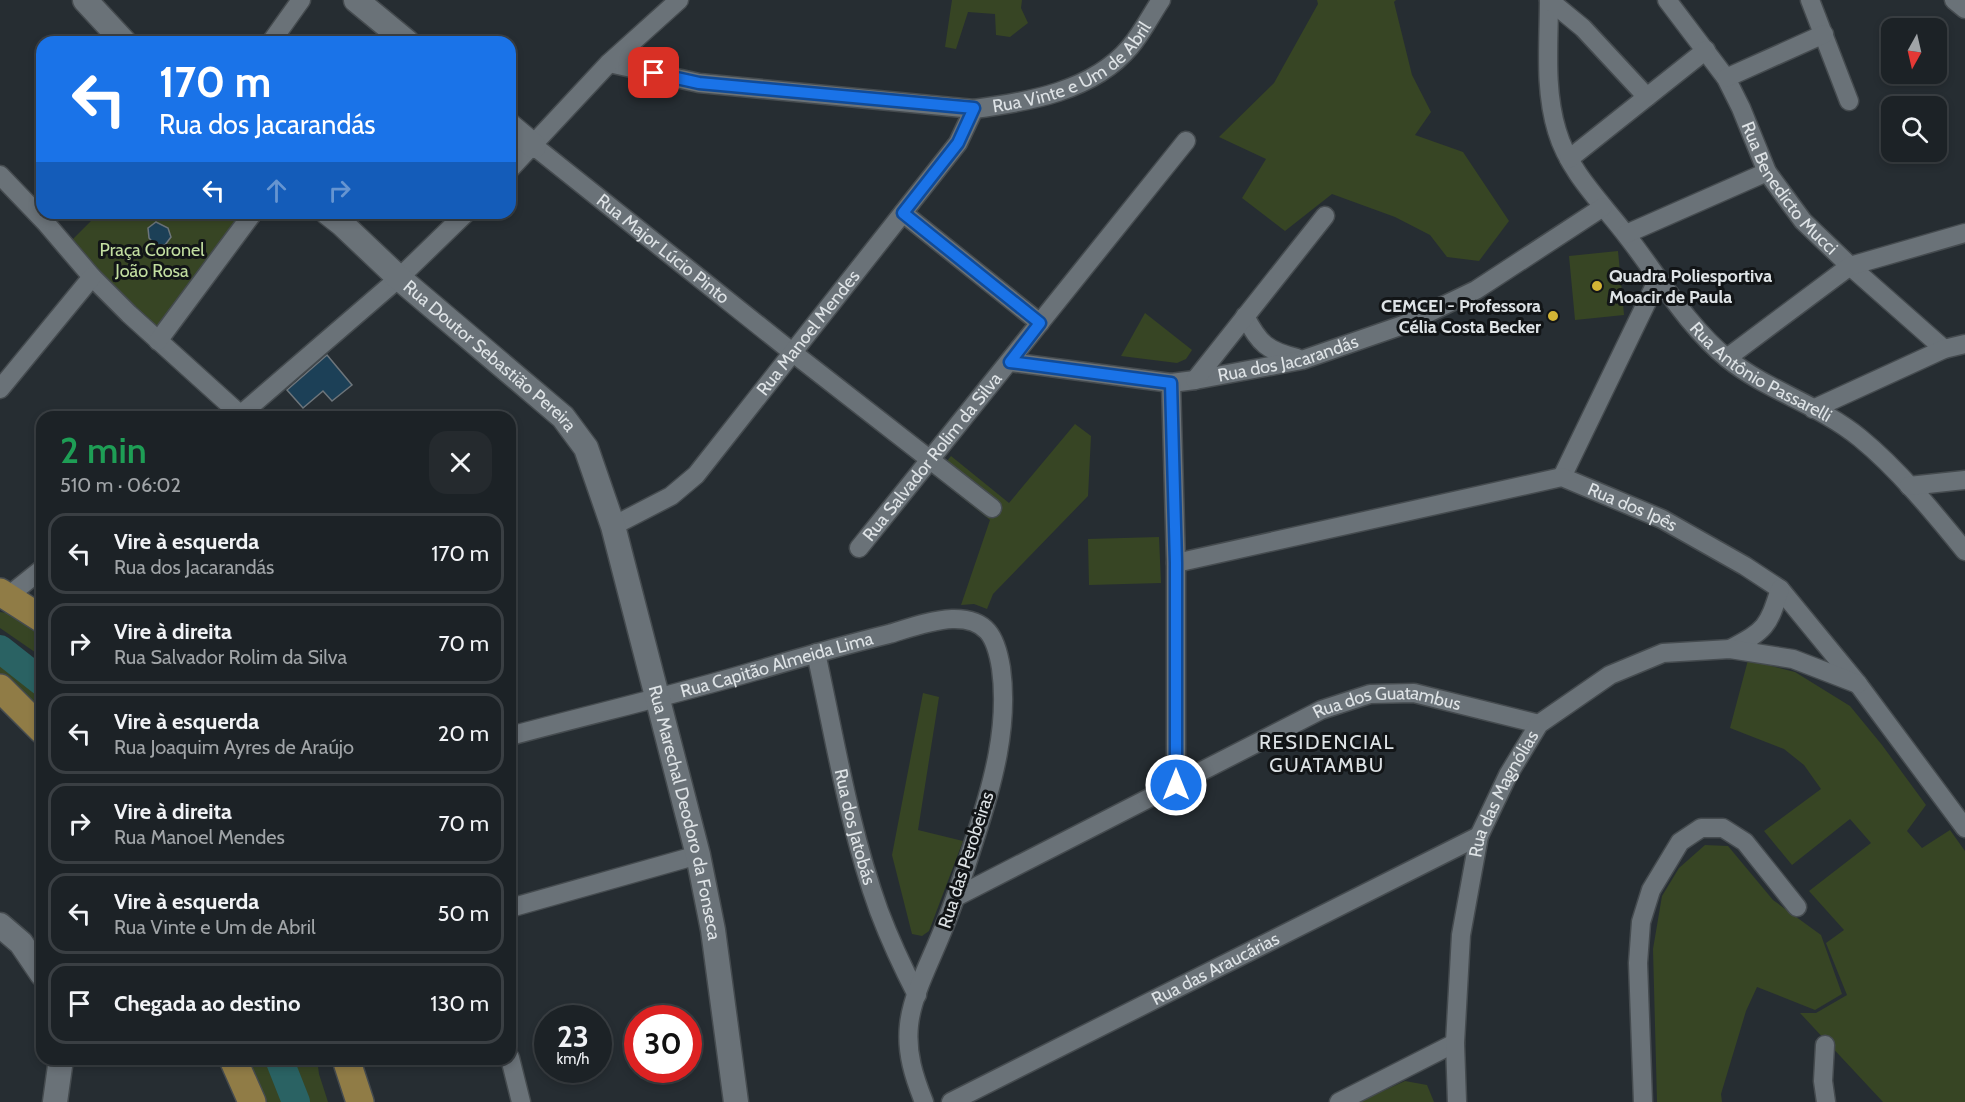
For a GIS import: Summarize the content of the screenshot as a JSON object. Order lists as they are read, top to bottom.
{
  "streets": {
    "street": [
      "Rua Vinte e Um de Abril",
      "Rua Benedicto Mucci",
      "Rua Major Lúcio Pinto",
      "Rua Manoel Mendes",
      "Rua Doutor Sebastião Pereira",
      "Rua dos Jacarandás",
      "Rua Antônio Passarelli",
      "Rua Salvador Rolim da Silva",
      "Rua dos Ipês",
      "Rua Capitão Almeida Lima",
      "Rua dos Guatambus",
      "Rua das Magnólias",
      "Rua Marechal Deodoro da Fonseca",
      "Rua dos Jatobás",
      "Rua das Perobeiras",
      "Rua das Araucárias"
    ]
  },
  "crossings": [
    ["Rua Vinte e Um de Abril", "Rua Manoel Mendes"],
    ["Rua Major Lúcio Pinto", "Rua Manoel Mendes"],
    ["Rua Major Lúcio Pinto", "Rua Salvador Rolim da Silva"],
    ["Rua Manoel Mendes", "Rua Doutor Sebastião Pereira"],
    ["Rua Manoel Mendes", "Rua Marechal Deodoro da Fonseca"],
    ["Rua Doutor Sebastião Pereira", "Rua Marechal Deodoro da Fonseca"],
    ["Rua dos Jacarandás", "Rua Antônio Passarelli"],
    ["Rua dos Jacarandás", "Rua Salvador Rolim da Silva"],
    ["Rua dos Ipês", "Rua das Magnólias"],
    ["Rua Capitão Almeida Lima", "Rua Marechal Deodoro da Fonseca"],
    ["Rua Capitão Almeida Lima", "Rua dos Jatobás"],
    ["Rua Capitão Almeida Lima", "Rua das Perobeiras"],
    ["Rua dos Guatambus", "Rua das Magnólias"],
    ["Rua dos Guatambus", "Rua das Perobeiras"],
    ["Rua das Magnólias", "Rua das Araucárias"],
    ["Rua dos Jatobás", "Rua das Perobeiras"]
  ],
  "districts": ["RESIDENCIAL GUATAMBU"],
  "parks": ["Praça Coronel João Rosa"],
  "places": ["Quadra Poliesportiva Moacir de Paula", "CEMCEI - Professora Célia Costa Becker"],
  "north": "bottom",
  "page": {
    "turn": ["170 m", "Rua dos Jacarandás"],
    "heading": ["2 min", "510 m · 06:02"],
    "list": [
      {
        "name": "Vire à esquerda",
        "note": "Rua dos Jacarandás",
        "value": "170 m"
      },
      {
        "name": "Vire à direita",
        "note": "Rua Salvador Rolim da Silva",
        "value": "70 m"
      },
      {
        "name": "Vire à esquerda",
        "note": "Rua Joaquim Ayres de Araújo",
        "value": "20 m"
      },
      {
        "name": "Vire à direita",
        "note": "Rua Manoel Mendes",
        "value": "70 m"
      },
      {
        "name": "Vire à esquerda",
        "note": "Rua Vinte e Um de Abril",
        "value": "50 m"
      },
      {
        "name": "Chegada ao destino",
        "value": "130 m"
      }
    ],
    "speed": "23 km/h",
    "limit": "30"
  }
}
